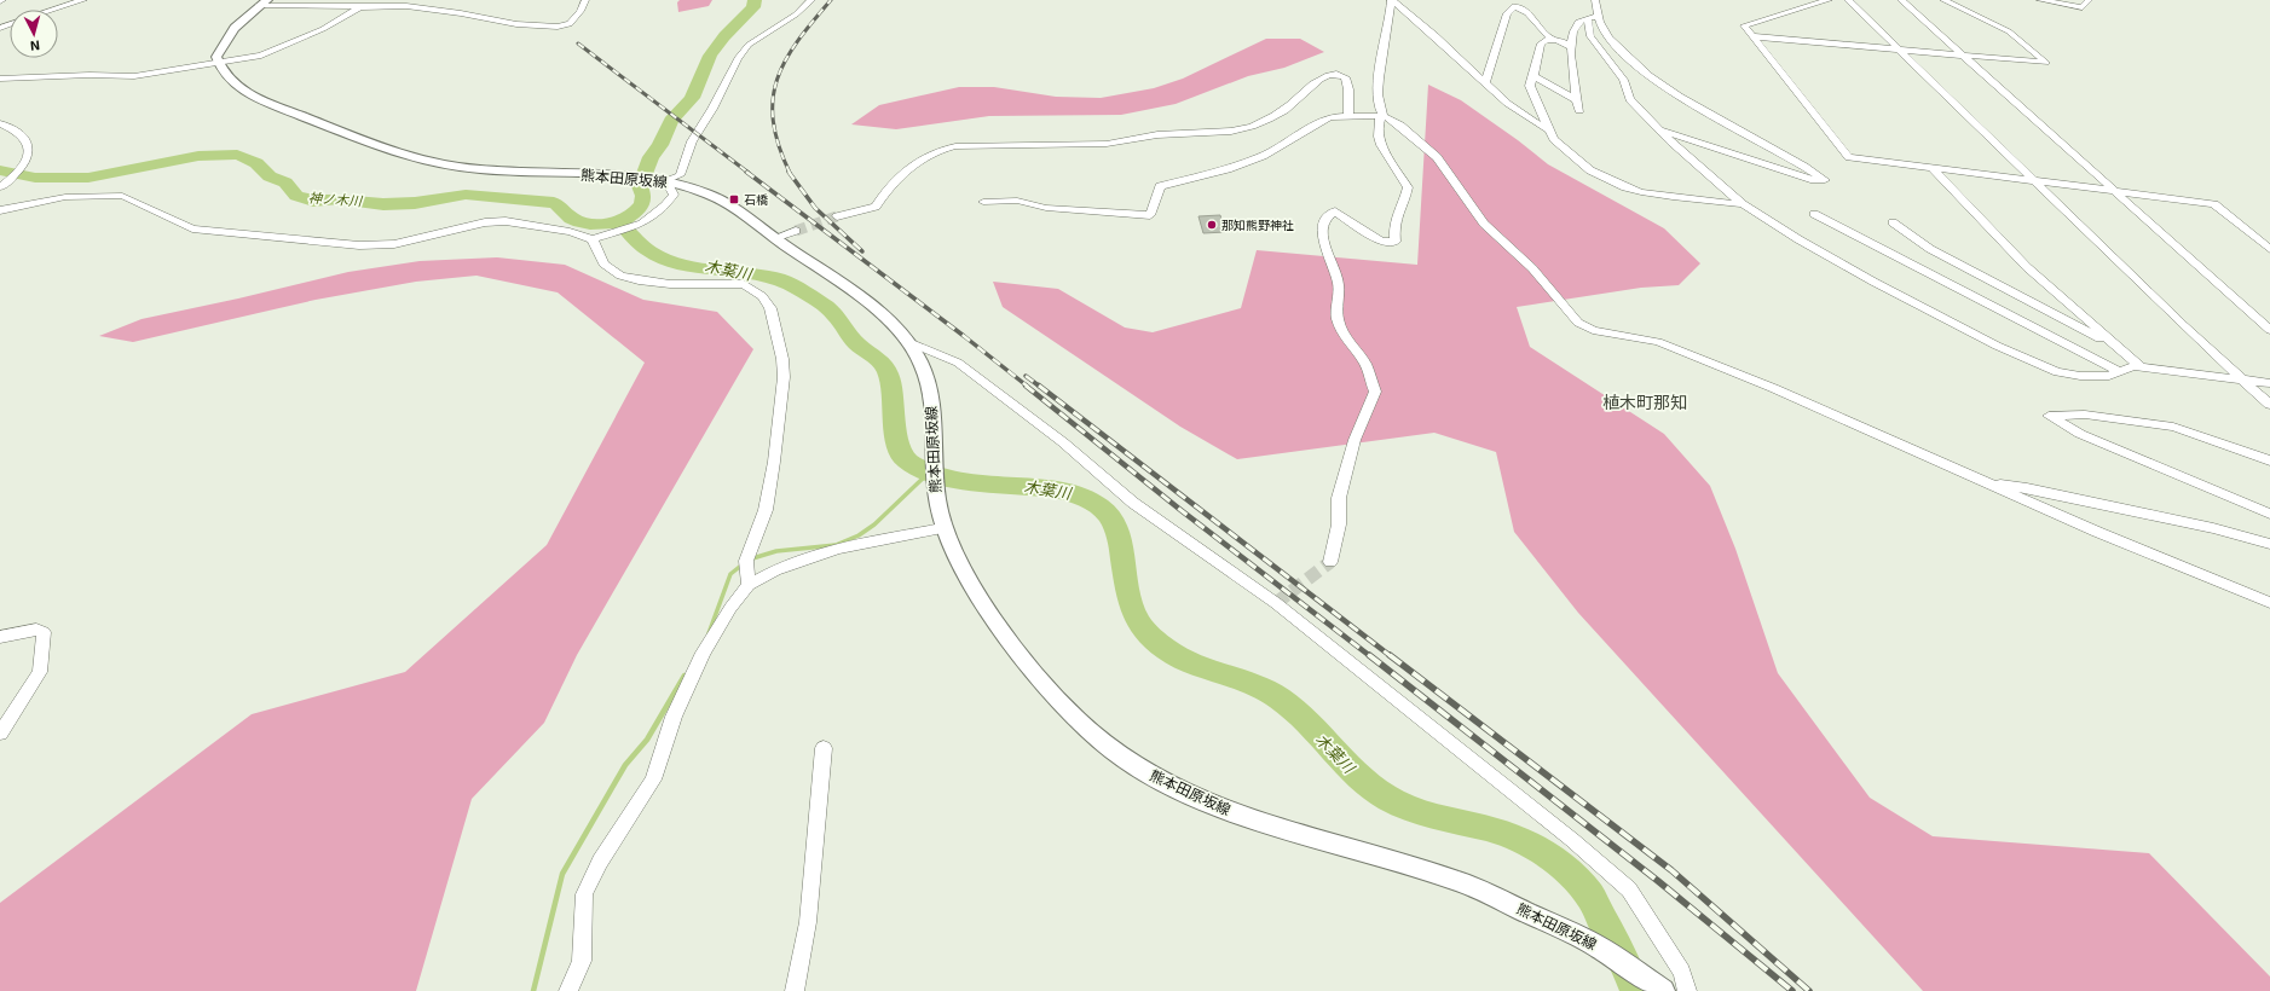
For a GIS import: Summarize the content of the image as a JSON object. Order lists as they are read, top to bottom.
{
  "streets": {
    "main road": ["熊本田原坂線"]
  },
  "districts": ["植木町那知"],
  "water": ["神ノ木川", "木葉川"],
  "places": {
    "transit": ["石橋"],
    "other": ["那知熊野神社"]
  },
  "north": "bottom"
}
